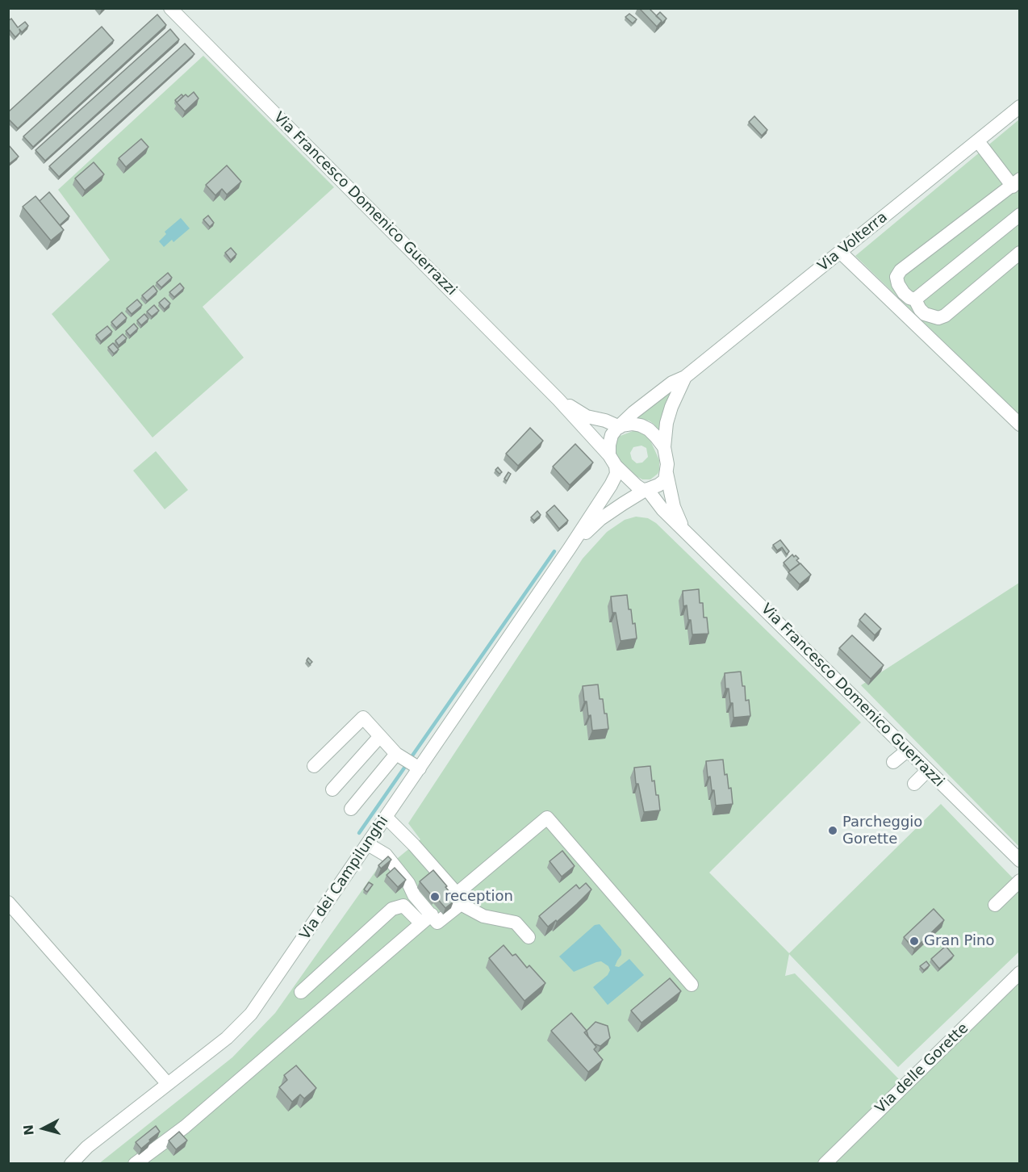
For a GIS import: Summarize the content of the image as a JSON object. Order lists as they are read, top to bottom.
{
  "streets": {
    "street": [
      "Via Francesco Domenico Guerrazzi",
      "Via Volterra",
      "Via dei Campilunghi",
      "Via delle Gorette"
    ]
  },
  "crossings": [
    ["Via Francesco Domenico Guerrazzi", "Via Volterra"],
    ["Via Francesco Domenico Guerrazzi", "Via dei Campilunghi"],
    ["Via Volterra", "Via dei Campilunghi"]
  ],
  "places": ["Parcheggio Gorette", "reception", "Gran Pino"],
  "north": "left"
}
